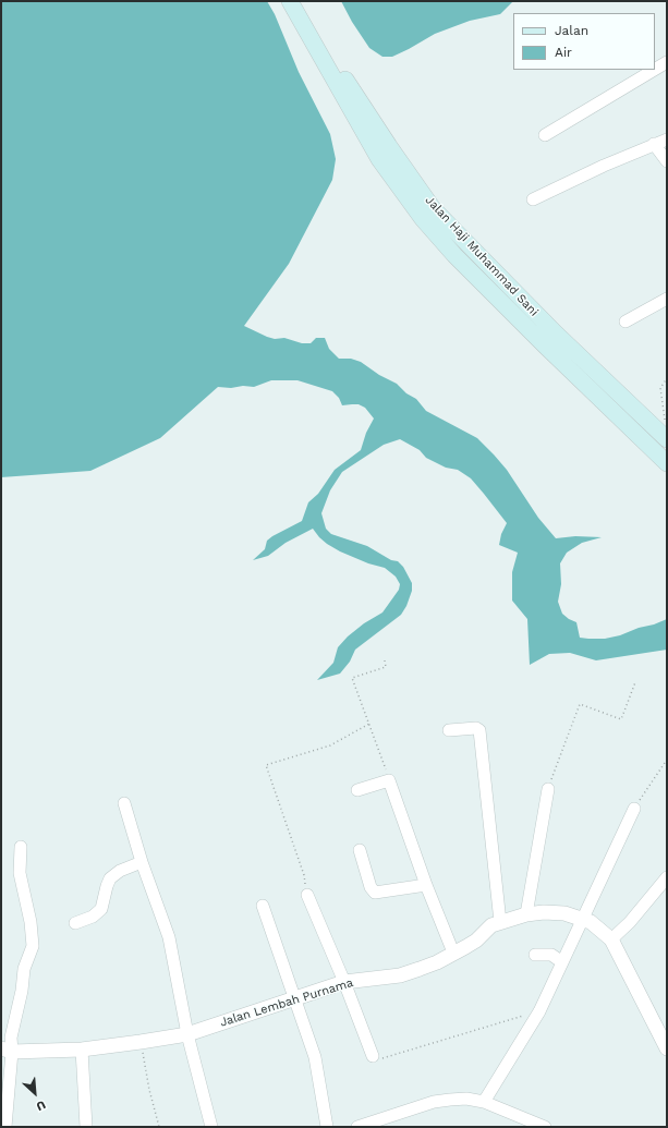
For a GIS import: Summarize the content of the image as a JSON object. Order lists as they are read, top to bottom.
{
  "streets": {
    "main road": ["Jalan Haji Muhammad Sani"],
    "street": ["Jalan Lembah Purnama"]
  },
  "legend": ["Jalan", "Air"],
  "north": "bottom right"
}
